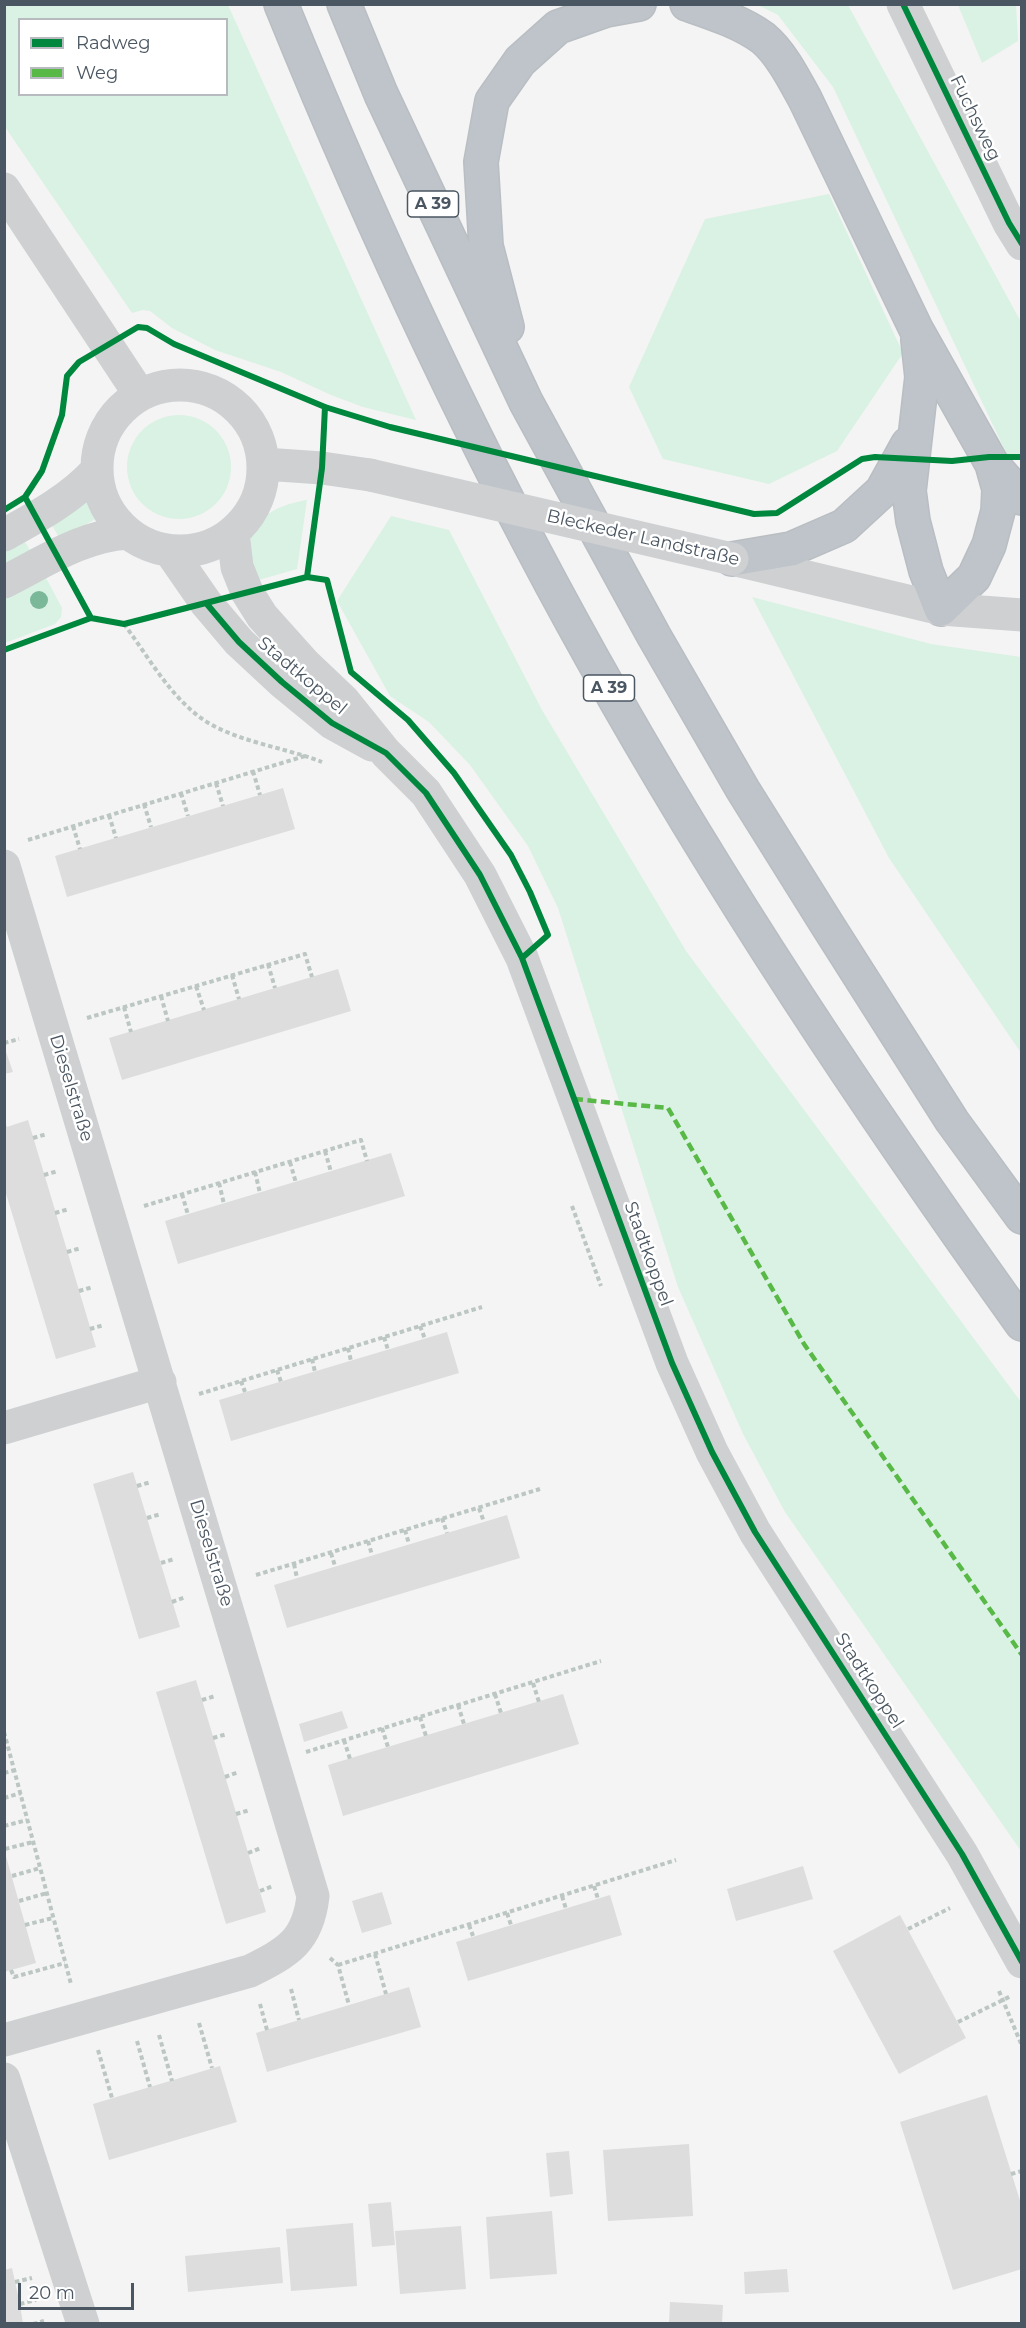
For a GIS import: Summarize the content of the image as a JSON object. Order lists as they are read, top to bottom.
{
  "streets": {
    "highway": ["A 39"],
    "street": [
      "Fuchsweg",
      "Bleckeder Landstraße",
      "Stadtkoppel",
      "Dieselstraße"
    ]
  },
  "crossings": [
    ["Bleckeder Landstraße", "Stadtkoppel"]
  ],
  "legend": ["Radweg", "Weg"],
  "scale_bar": "20 m"
}
